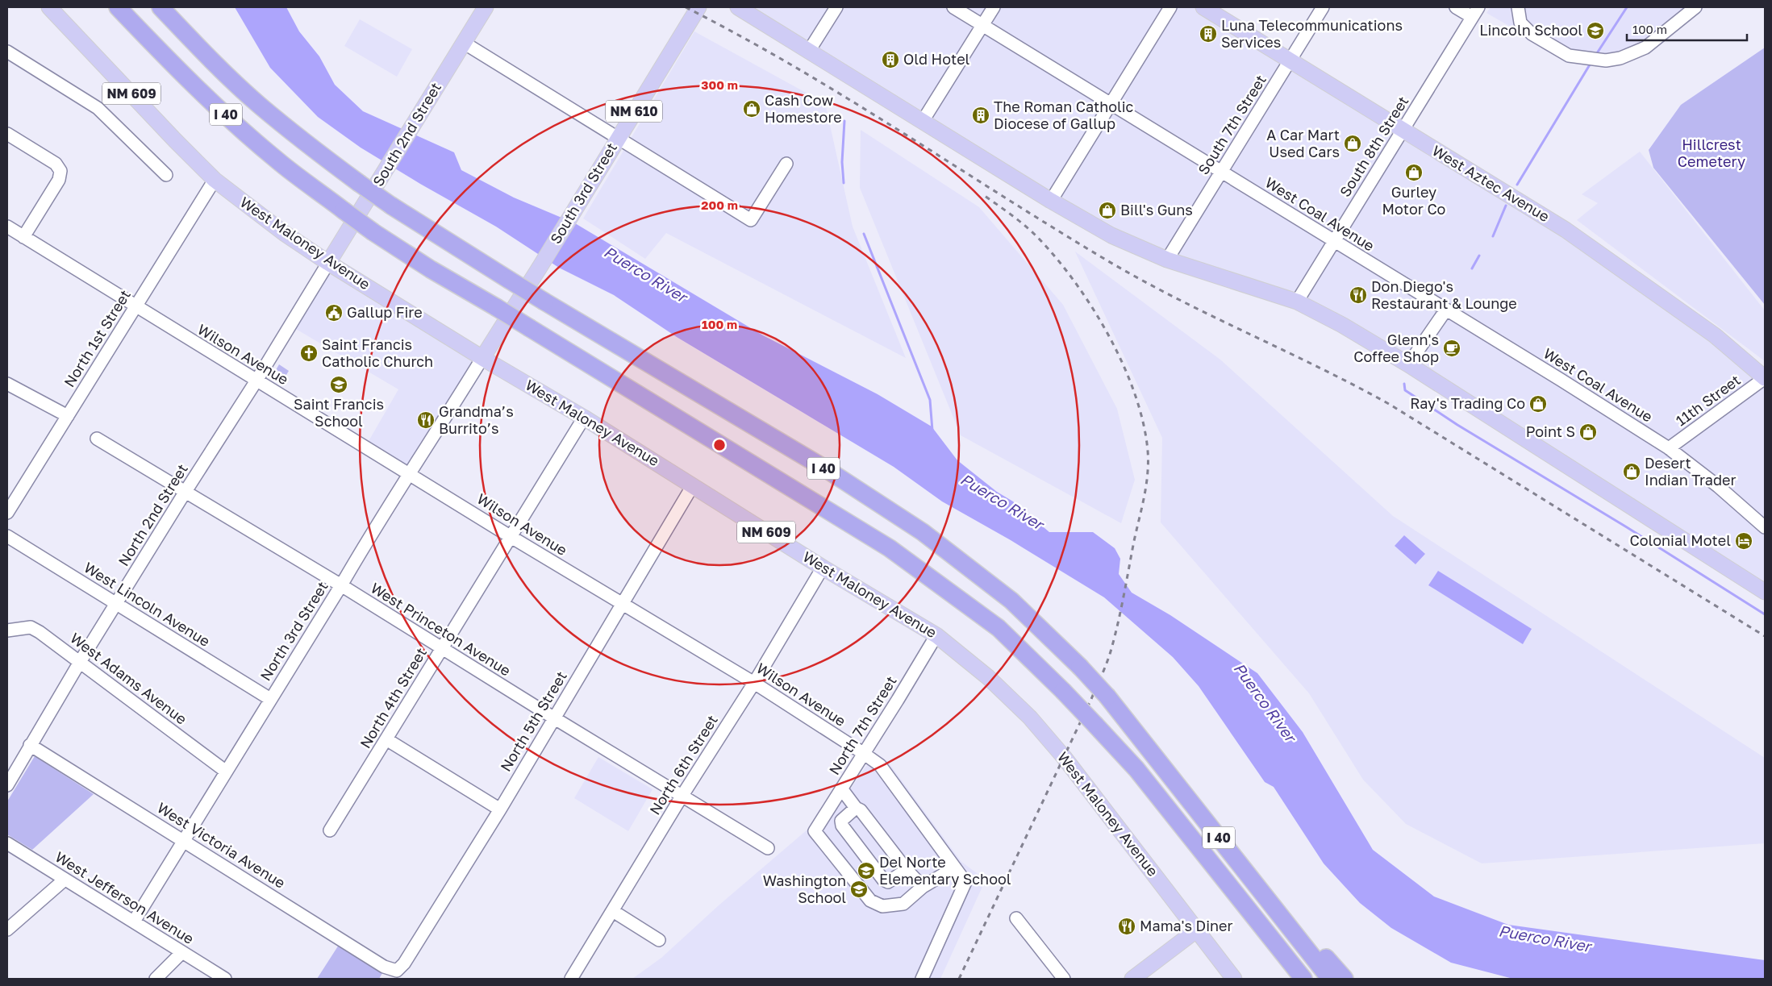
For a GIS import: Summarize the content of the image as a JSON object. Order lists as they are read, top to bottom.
{
  "streets": {
    "highway": ["I 40"],
    "main road": [
      "NM 609",
      "NM 610",
      "South 2nd Street",
      "West Aztec Avenue",
      "South 3rd Street",
      "West Maloney Avenue"
    ],
    "street": [
      "South 7th Street",
      "South 8th Street",
      "West Coal Avenue",
      "North 1st Street",
      "Wilson Avenue",
      "11th Street",
      "North 2nd Street",
      "West Lincoln Avenue",
      "West Princeton Avenue",
      "North 3rd Street",
      "West Adams Avenue",
      "North 4th Street",
      "North 5th Street",
      "North 7th Street",
      "North 6th Street",
      "West Victoria Avenue",
      "West Jefferson Avenue"
    ]
  },
  "crossings": [
    ["NM 609", "West Maloney Avenue"],
    ["NM 609", "North 1st Street"],
    ["South 7th Street", "West Aztec Avenue"],
    ["South 7th Street", "West Coal Avenue"],
    ["South 2nd Street", "West Maloney Avenue"],
    ["South 2nd Street", "North 2nd Street"],
    ["South 8th Street", "West Aztec Avenue"],
    ["South 8th Street", "West Coal Avenue"],
    ["West Aztec Avenue", "11th Street"],
    ["South 3rd Street", "West Maloney Avenue"],
    ["South 3rd Street", "North 3rd Street"],
    ["West Coal Avenue", "11th Street"],
    ["West Maloney Avenue", "North 1st Street"],
    ["West Maloney Avenue", "North 2nd Street"],
    ["West Maloney Avenue", "North 3rd Street"],
    ["West Maloney Avenue", "North 4th Street"],
    ["West Maloney Avenue", "North 5th Street"],
    ["West Maloney Avenue", "North 7th Street"],
    ["West Maloney Avenue", "North 6th Street"],
    ["North 1st Street", "Wilson Avenue"],
    ["Wilson Avenue", "North 2nd Street"],
    ["Wilson Avenue", "North 3rd Street"],
    ["Wilson Avenue", "North 4th Street"],
    ["Wilson Avenue", "North 5th Street"],
    ["Wilson Avenue", "North 7th Street"],
    ["Wilson Avenue", "North 6th Street"],
    ["North 2nd Street", "West Lincoln Avenue"],
    ["North 2nd Street", "West Princeton Avenue"],
    ["North 2nd Street", "West Adams Avenue"],
    ["North 2nd Street", "West Victoria Avenue"],
    ["West Lincoln Avenue", "North 3rd Street"],
    ["West Princeton Avenue", "North 3rd Street"],
    ["West Princeton Avenue", "North 4th Street"],
    ["West Princeton Avenue", "North 5th Street"],
    ["West Princeton Avenue", "North 6th Street"],
    ["North 3rd Street", "West Adams Avenue"],
    ["North 3rd Street", "West Victoria Avenue"],
    ["North 3rd Street", "West Jefferson Avenue"],
    ["North 5th Street", "West Victoria Avenue"]
  ],
  "water": ["Puerco River"],
  "parks": ["Hillcrest Cemetery"],
  "places": {
    "school or university": [
      "Lincoln School",
      "Saint Francis School",
      "Del Norte Elementary School",
      "Washington School"
    ],
    "building": ["Luna Telecommunications Services", "Old Hotel", "The Roman Catholic Diocese of Gallup"],
    "shop": [
      "Cash Cow Homestore",
      "A Car Mart Used Cars",
      "Gurley Motor Co",
      "Bill's Guns",
      "Ray's Trading Co",
      "Point S",
      "Desert Indian Trader"
    ],
    "restaurant": ["Don Diego's Restaurant & Lounge", "Grandma’s Burrito’s", "Mama's Diner"],
    "public building": ["Gallup Fire"],
    "cafe": ["Glenn's Coffee Shop"],
    "church": ["Saint Francis Catholic Church"],
    "hotel": ["Colonial Motel"]
  },
  "scale_bar": "100 m",
  "rings": ["300 m", "200 m", "100 m"]
}
